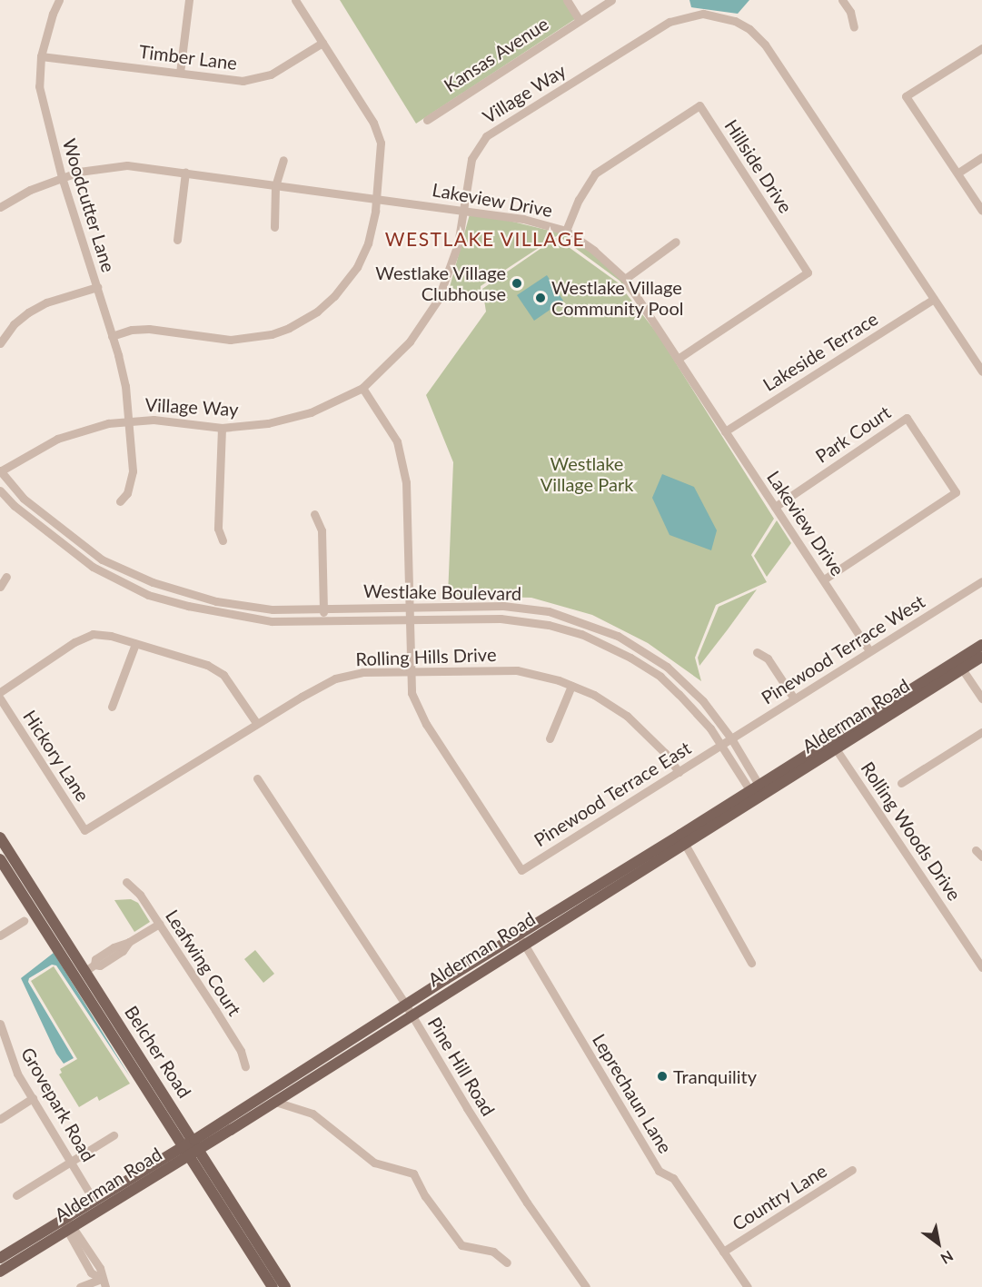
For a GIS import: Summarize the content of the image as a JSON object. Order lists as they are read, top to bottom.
{
  "streets": {
    "main road": ["Alderman Road", "Belcher Road"],
    "street": [
      "Kansas Avenue",
      "Timber Lane",
      "Village Way",
      "Hillside Drive",
      "Lakeview Drive",
      "Woodcutter Lane",
      "Lakeside Terrace",
      "Park Court",
      "Westlake Boulevard",
      "Pinewood Terrace West",
      "Rolling Hills Drive",
      "Hickory Lane",
      "Pinewood Terrace East",
      "Rolling Woods Drive",
      "Leafwing Court",
      "Pine Hill Road",
      "Leprechaun Lane",
      "Grovepark Road",
      "Country Lane"
    ]
  },
  "crossings": [
    ["Timber Lane", "Woodcutter Lane"],
    ["Village Way", "Lakeview Drive"],
    ["Village Way", "Woodcutter Lane"],
    ["Village Way", "Lakeside Terrace"],
    ["Village Way", "Westlake Boulevard"],
    ["Hillside Drive", "Lakeview Drive"],
    ["Lakeview Drive", "Woodcutter Lane"],
    ["Lakeview Drive", "Lakeside Terrace"],
    ["Lakeview Drive", "Park Court"],
    ["Lakeview Drive", "Pinewood Terrace West"],
    ["Westlake Boulevard", "Pinewood Terrace West"],
    ["Westlake Boulevard", "Alderman Road"],
    ["Westlake Boulevard", "Pinewood Terrace East"],
    ["Pinewood Terrace West", "Pinewood Terrace East"],
    ["Rolling Hills Drive", "Hickory Lane"],
    ["Rolling Hills Drive", "Pinewood Terrace East"],
    ["Alderman Road", "Rolling Woods Drive"],
    ["Alderman Road", "Belcher Road"],
    ["Alderman Road", "Pine Hill Road"],
    ["Alderman Road", "Leprechaun Lane"],
    ["Alderman Road", "Grovepark Road"],
    ["Leprechaun Lane", "Country Lane"]
  ],
  "districts": ["WESTLAKE VILLAGE"],
  "parks": ["Westlake Village Park"],
  "places": ["Westlake Village Clubhouse", "Westlake Village Community Pool", "Tranquility"],
  "north": "bottom right"
}
